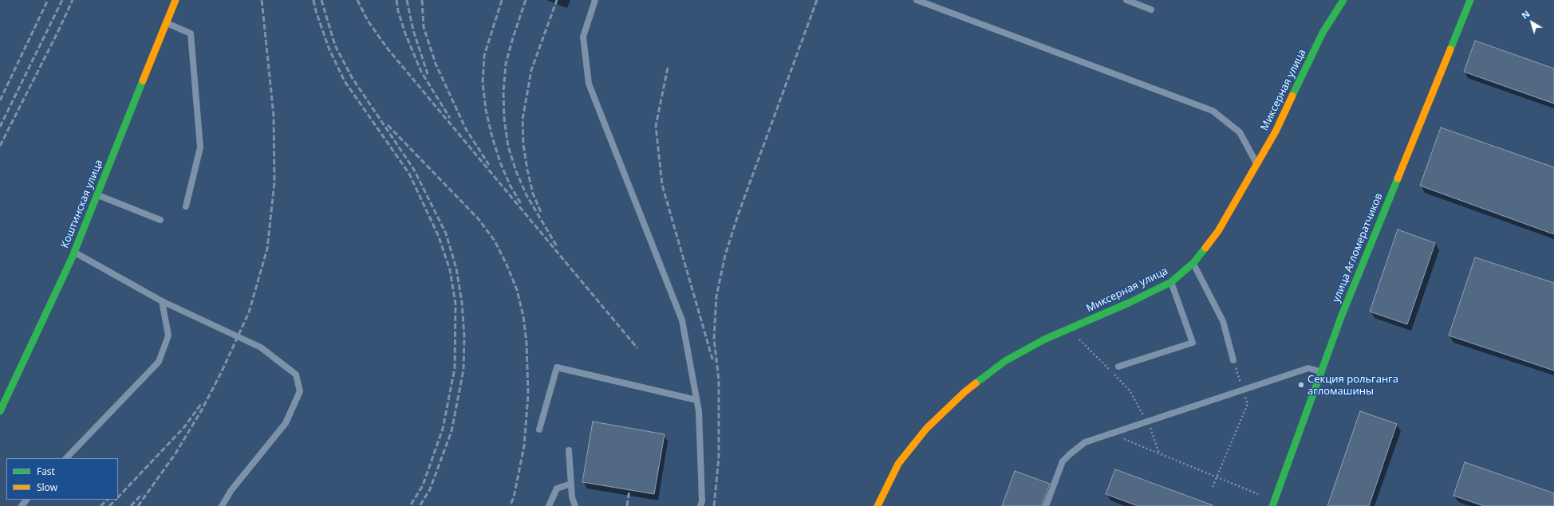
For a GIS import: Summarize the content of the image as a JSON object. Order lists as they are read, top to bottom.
{
  "streets": {
    "street": ["Миксерная улица", "Коштинская улица", "улица Агломератчиков"]
  },
  "places": ["Секция рольганга агломашины"],
  "legend": ["Fast", "Slow"],
  "north": "top left"
}
